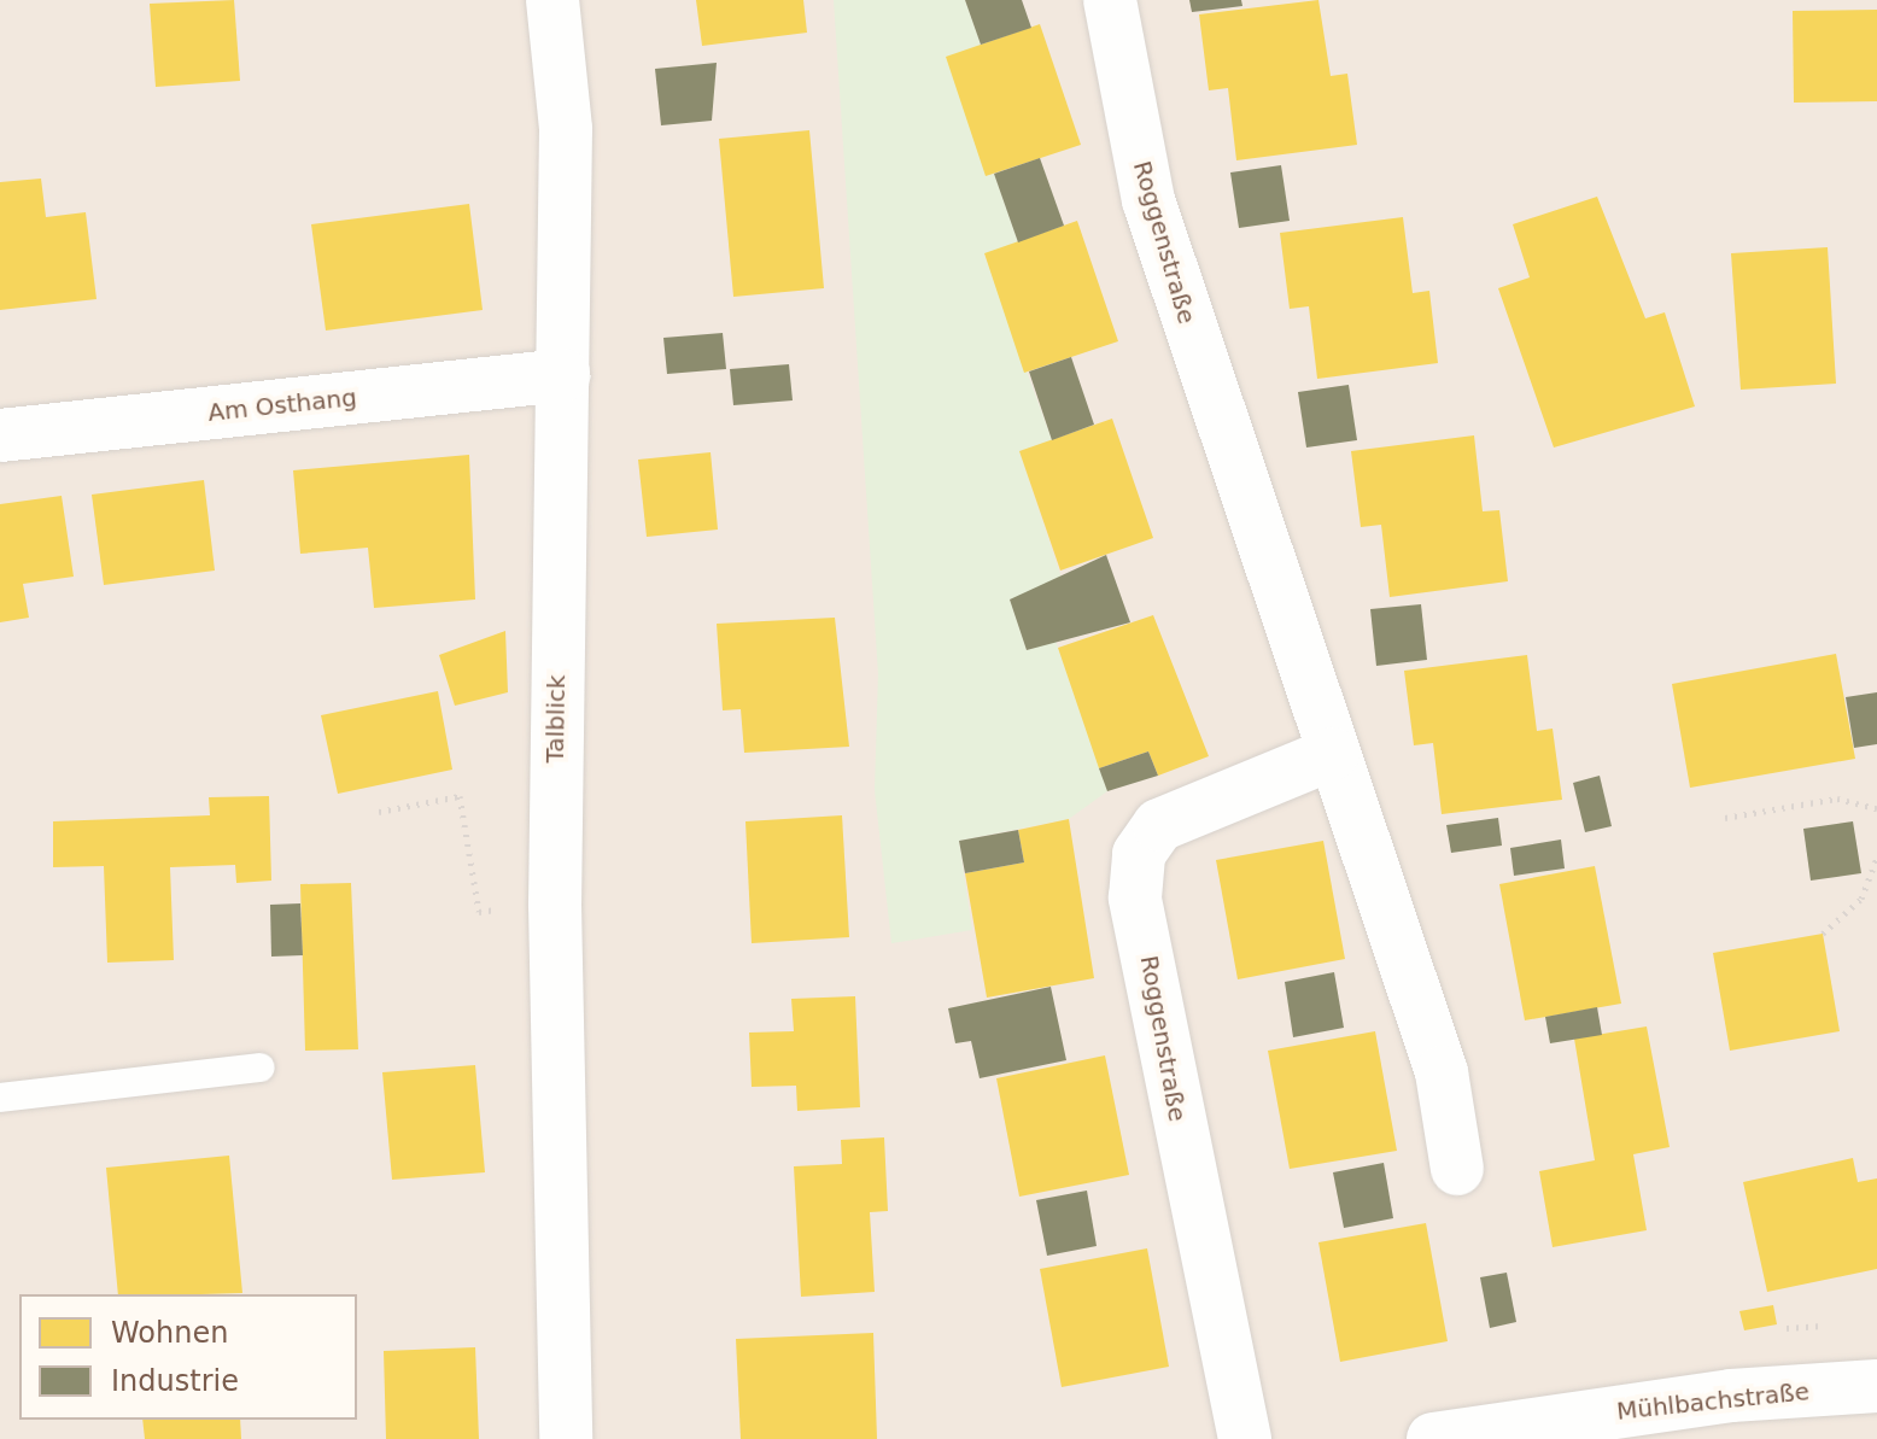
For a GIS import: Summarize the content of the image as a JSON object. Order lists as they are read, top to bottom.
{
  "streets": {
    "street": [
      "Roggenstraße",
      "Am Osthang",
      "Talblick",
      "Mühlbachstraße"
    ]
  },
  "crossings": [
    ["Am Osthang", "Talblick"]
  ],
  "legend": ["Wohnen", "Industrie"]
}
